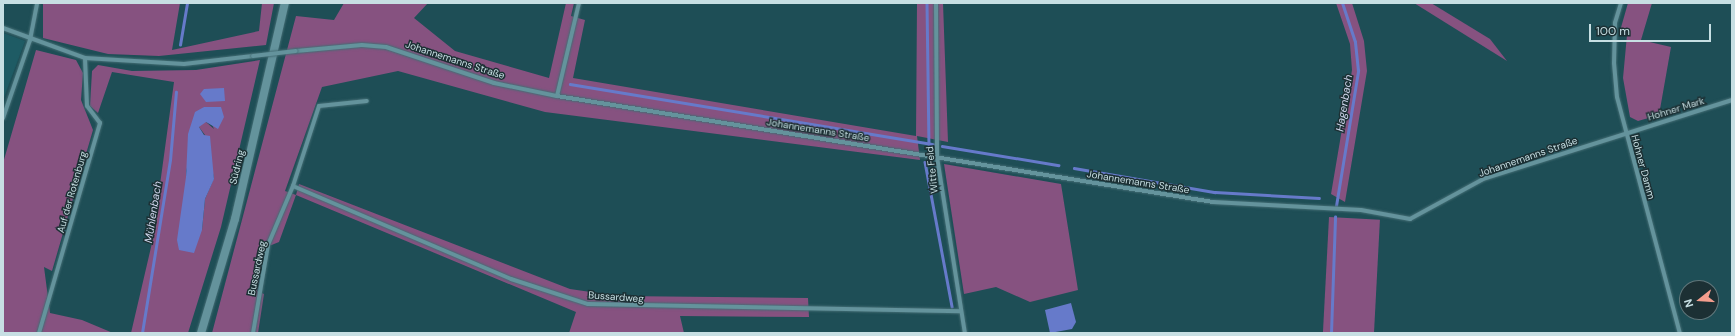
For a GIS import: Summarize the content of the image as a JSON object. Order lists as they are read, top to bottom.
{
  "streets": {
    "main road": ["Südring"],
    "street": [
      "Johannemanns Straße",
      "Hohner Mark",
      "Hohner Damm",
      "Witte Feld",
      "Auf der Rotenburg",
      "Bussardweg"
    ]
  },
  "crossings": [
    ["Johannemanns Straße", "Hohner Mark"],
    ["Johannemanns Straße", "Hohner Damm"],
    ["Johannemanns Straße", "Witte Feld"],
    ["Johannemanns Straße", "Auf der Rotenburg"],
    ["Hohner Mark", "Hohner Damm"],
    ["Witte Feld", "Bussardweg"]
  ],
  "water": ["Hagenbach", "Mühlenbach"],
  "scale_bar": "100 m",
  "north": "left"
}
